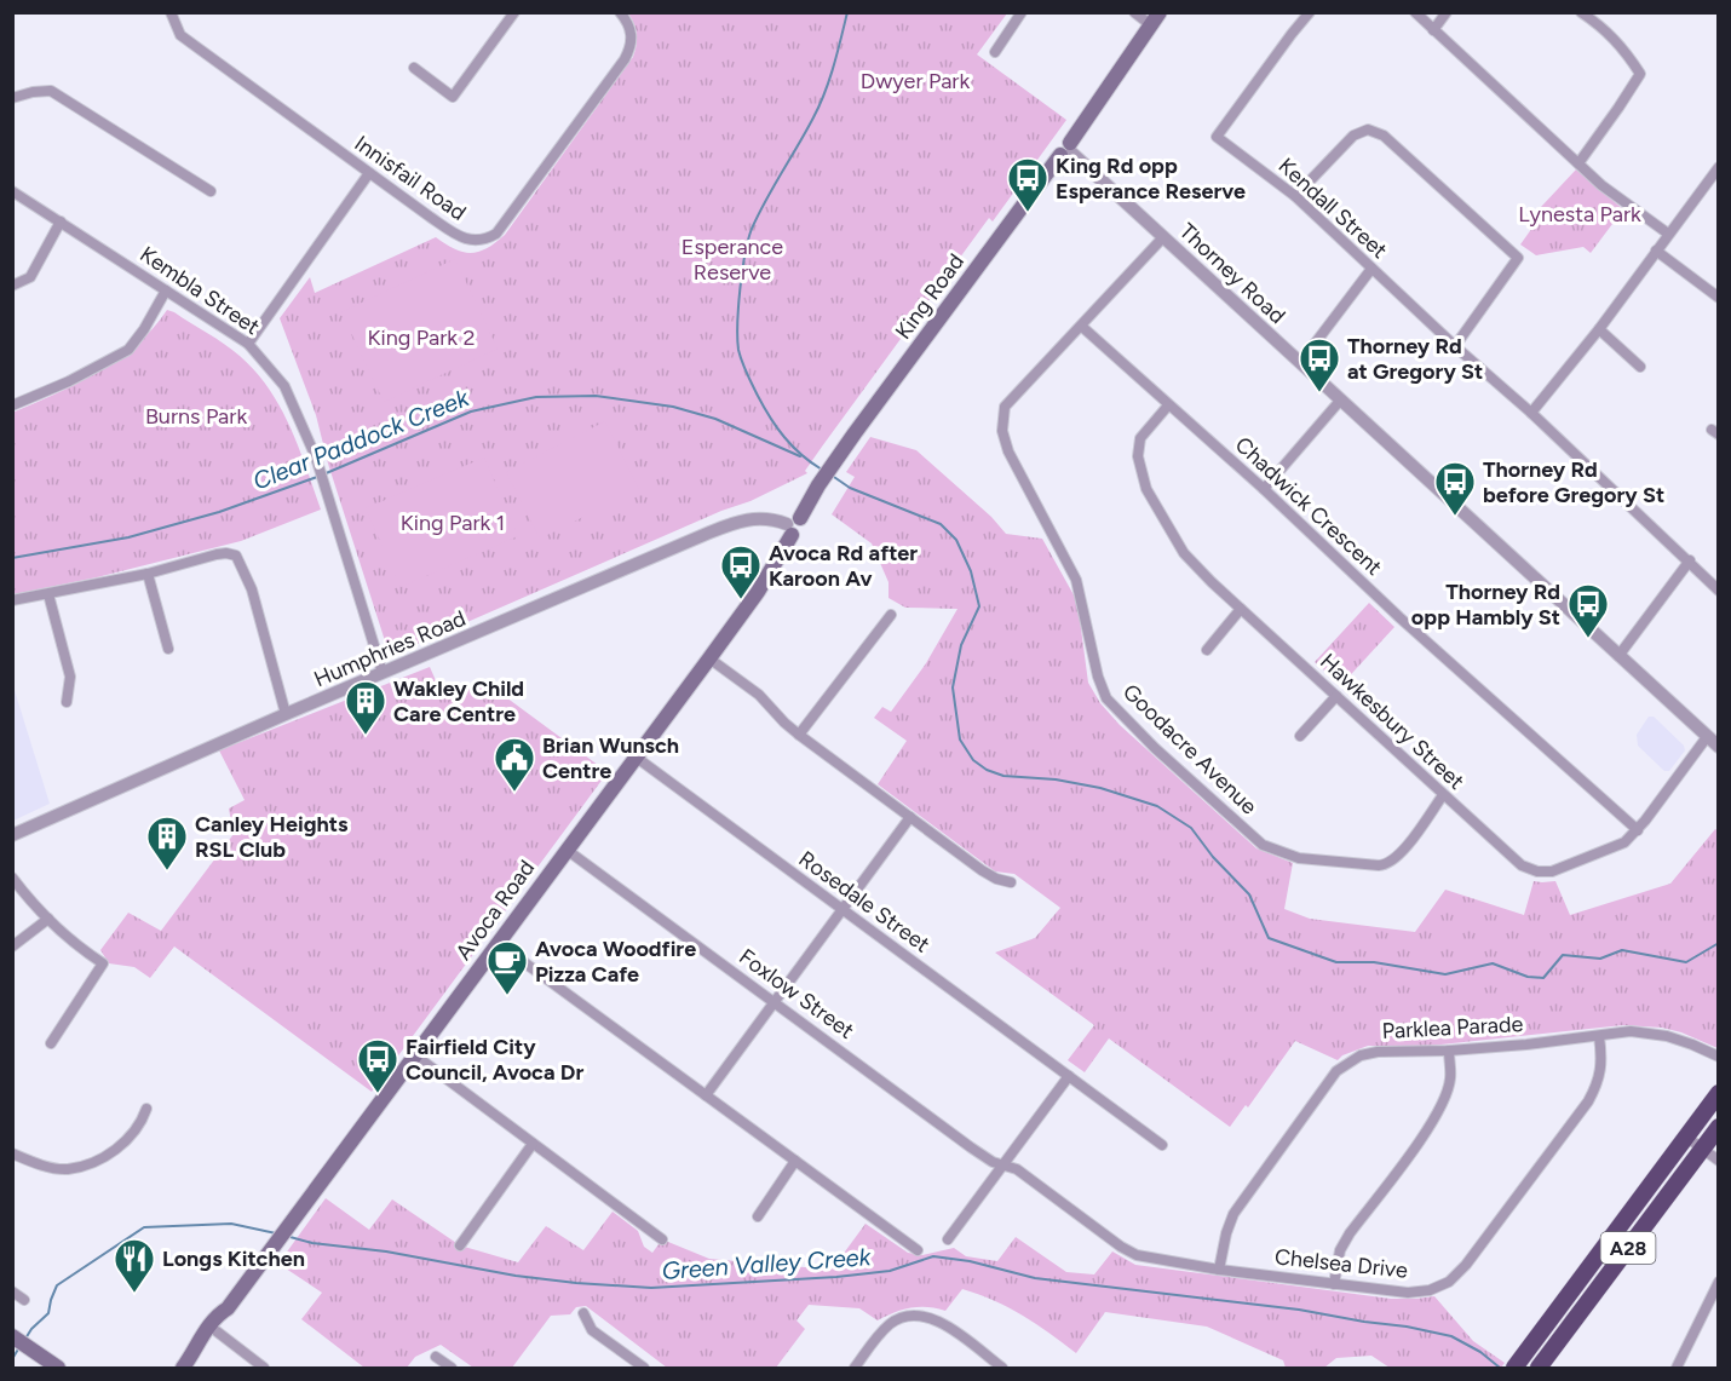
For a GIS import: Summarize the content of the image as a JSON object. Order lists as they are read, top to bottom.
{
  "streets": {
    "highway": ["A28"],
    "main road": ["King Road", "Avoca Road"],
    "street": [
      "Innisfail Road",
      "Kendall Street",
      "Thorney Road",
      "Kembla Street",
      "Chadwick Crescent",
      "Humphries Road",
      "Hawkesbury Street",
      "Goodacre Avenue",
      "Rosedale Street",
      "Foxlow Street",
      "Parklea Parade",
      "Chelsea Drive"
    ]
  },
  "crossings": [
    ["Thorney Road", "King Road"],
    ["Thorney Road", "Hawkesbury Street"],
    ["Thorney Road", "Goodacre Avenue"],
    ["Kembla Street", "Humphries Road"],
    ["King Road", "Avoca Road"],
    ["Chadwick Crescent", "Hawkesbury Street"],
    ["Chadwick Crescent", "Goodacre Avenue"],
    ["Humphries Road", "Avoca Road"],
    ["Hawkesbury Street", "Goodacre Avenue"],
    ["Rosedale Street", "Avoca Road"],
    ["Avoca Road", "Foxlow Street"],
    ["Foxlow Street", "Chelsea Drive"],
    ["Parklea Parade", "Chelsea Drive"]
  ],
  "water": ["Clear Paddock Creek", "Green Valley Creek"],
  "parks": [
    "Dwyer Park",
    "Lynesta Park",
    "Esperance Reserve",
    "King Park 2",
    "Burns Park",
    "King Park 1"
  ],
  "places": {
    "bus stop": [
      "King Rd opp Esperance Reserve",
      "Thorney Rd at Gregory St",
      "Thorney Rd before Gregory St",
      "Avoca Rd after Karoon Av",
      "Thorney Rd opp Hambly St",
      "Fairfield City Council, Avoca Dr"
    ],
    "building": ["Wakley Child Care Centre", "Canley Heights RSL Club"],
    "public building": ["Brian Wunsch Centre"],
    "cafe": ["Avoca Woodfire Pizza Cafe"],
    "restaurant": ["Longs Kitchen"]
  }
}
